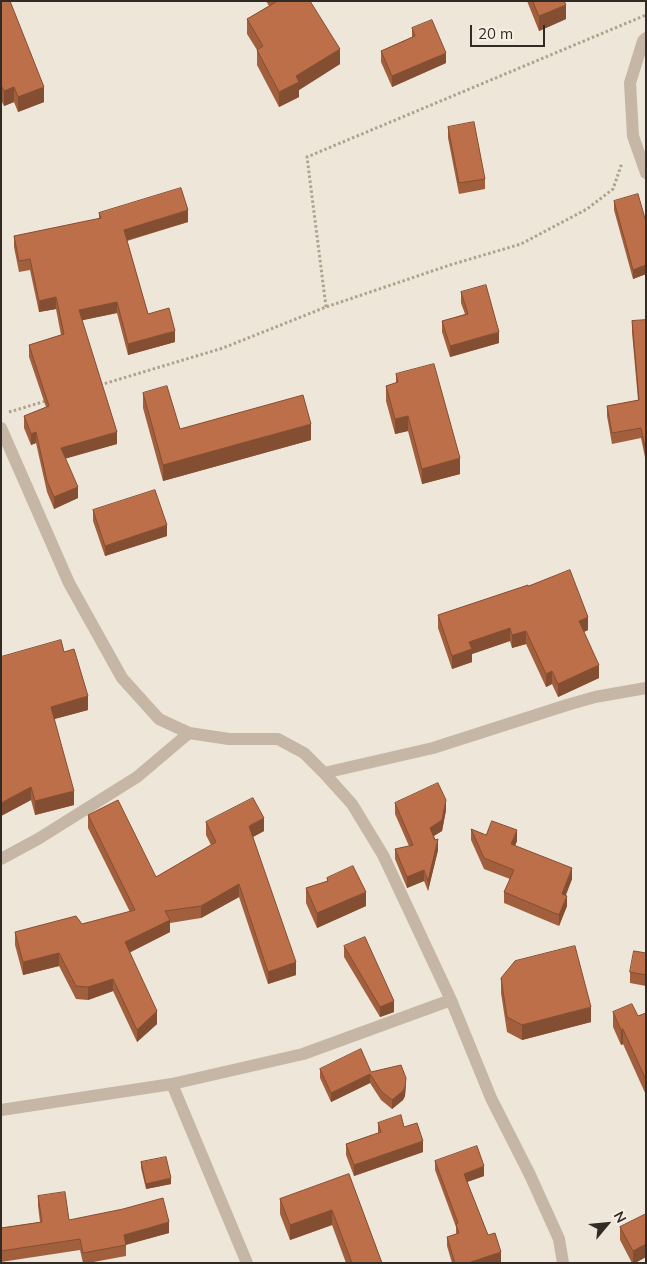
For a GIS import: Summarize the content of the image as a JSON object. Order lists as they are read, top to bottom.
{
  "scale_bar": "20 m",
  "north": "top right"
}
